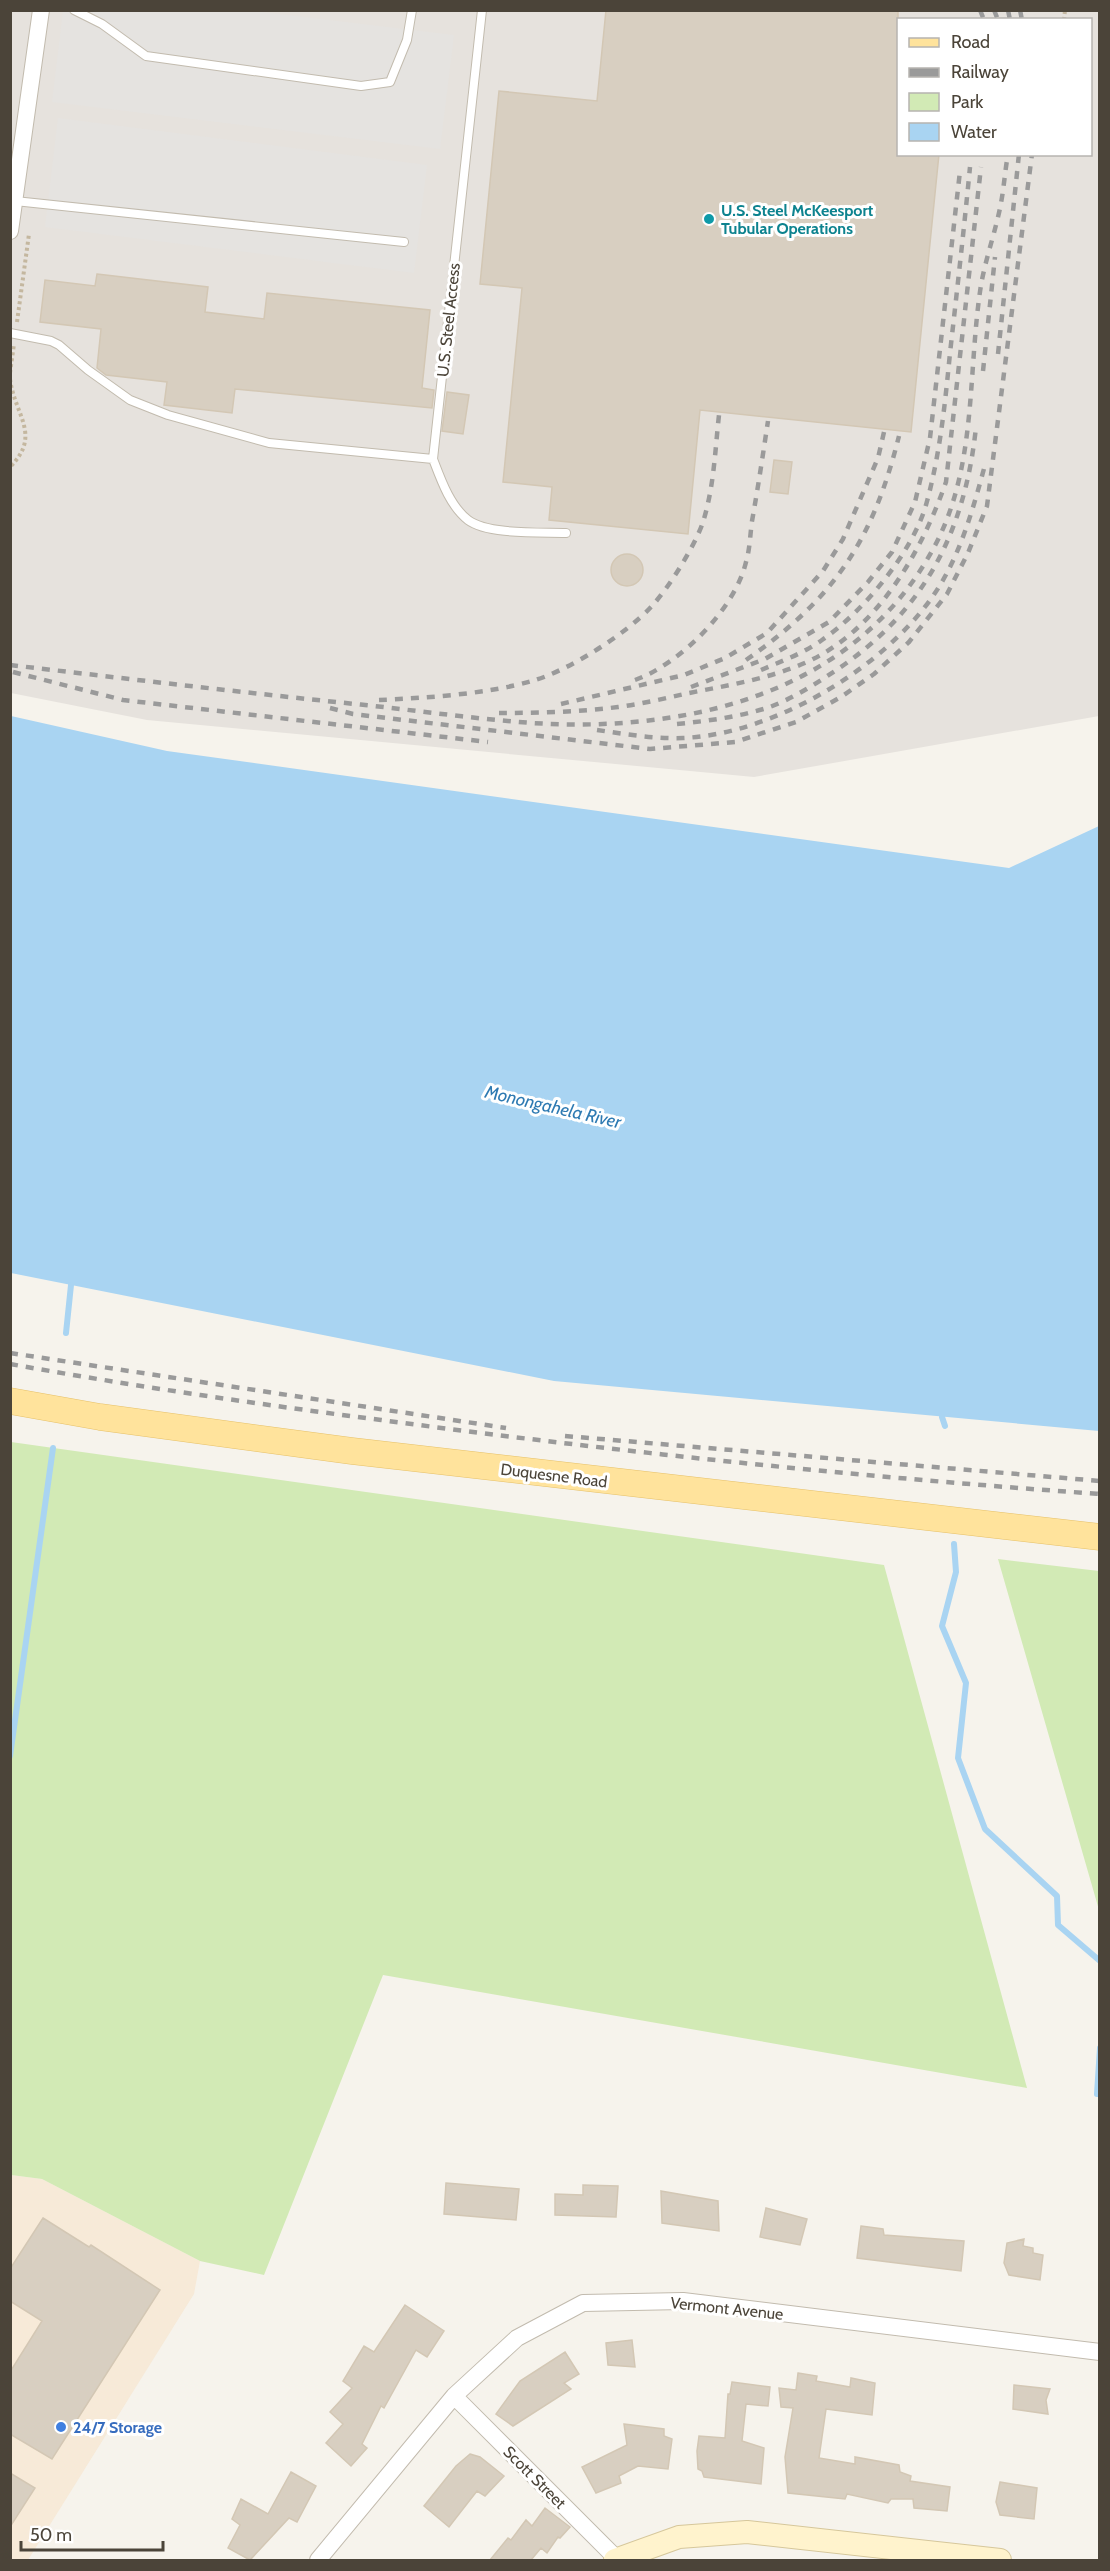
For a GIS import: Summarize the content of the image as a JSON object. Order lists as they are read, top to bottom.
{
  "streets": {
    "main road": ["Duquesne Road"],
    "street": ["Vermont Avenue", "Scott Street"],
    "lane": ["U.S. Steel Access"]
  },
  "crossings": [
    ["Vermont Avenue", "Scott Street"]
  ],
  "water": ["Monongahela River"],
  "places": ["U.S. Steel McKeesport Tubular Operations", "24/7 Storage"],
  "legend": [
    "Road",
    "Railway",
    "Park",
    "Water"
  ],
  "scale_bar": "50 m"
}
